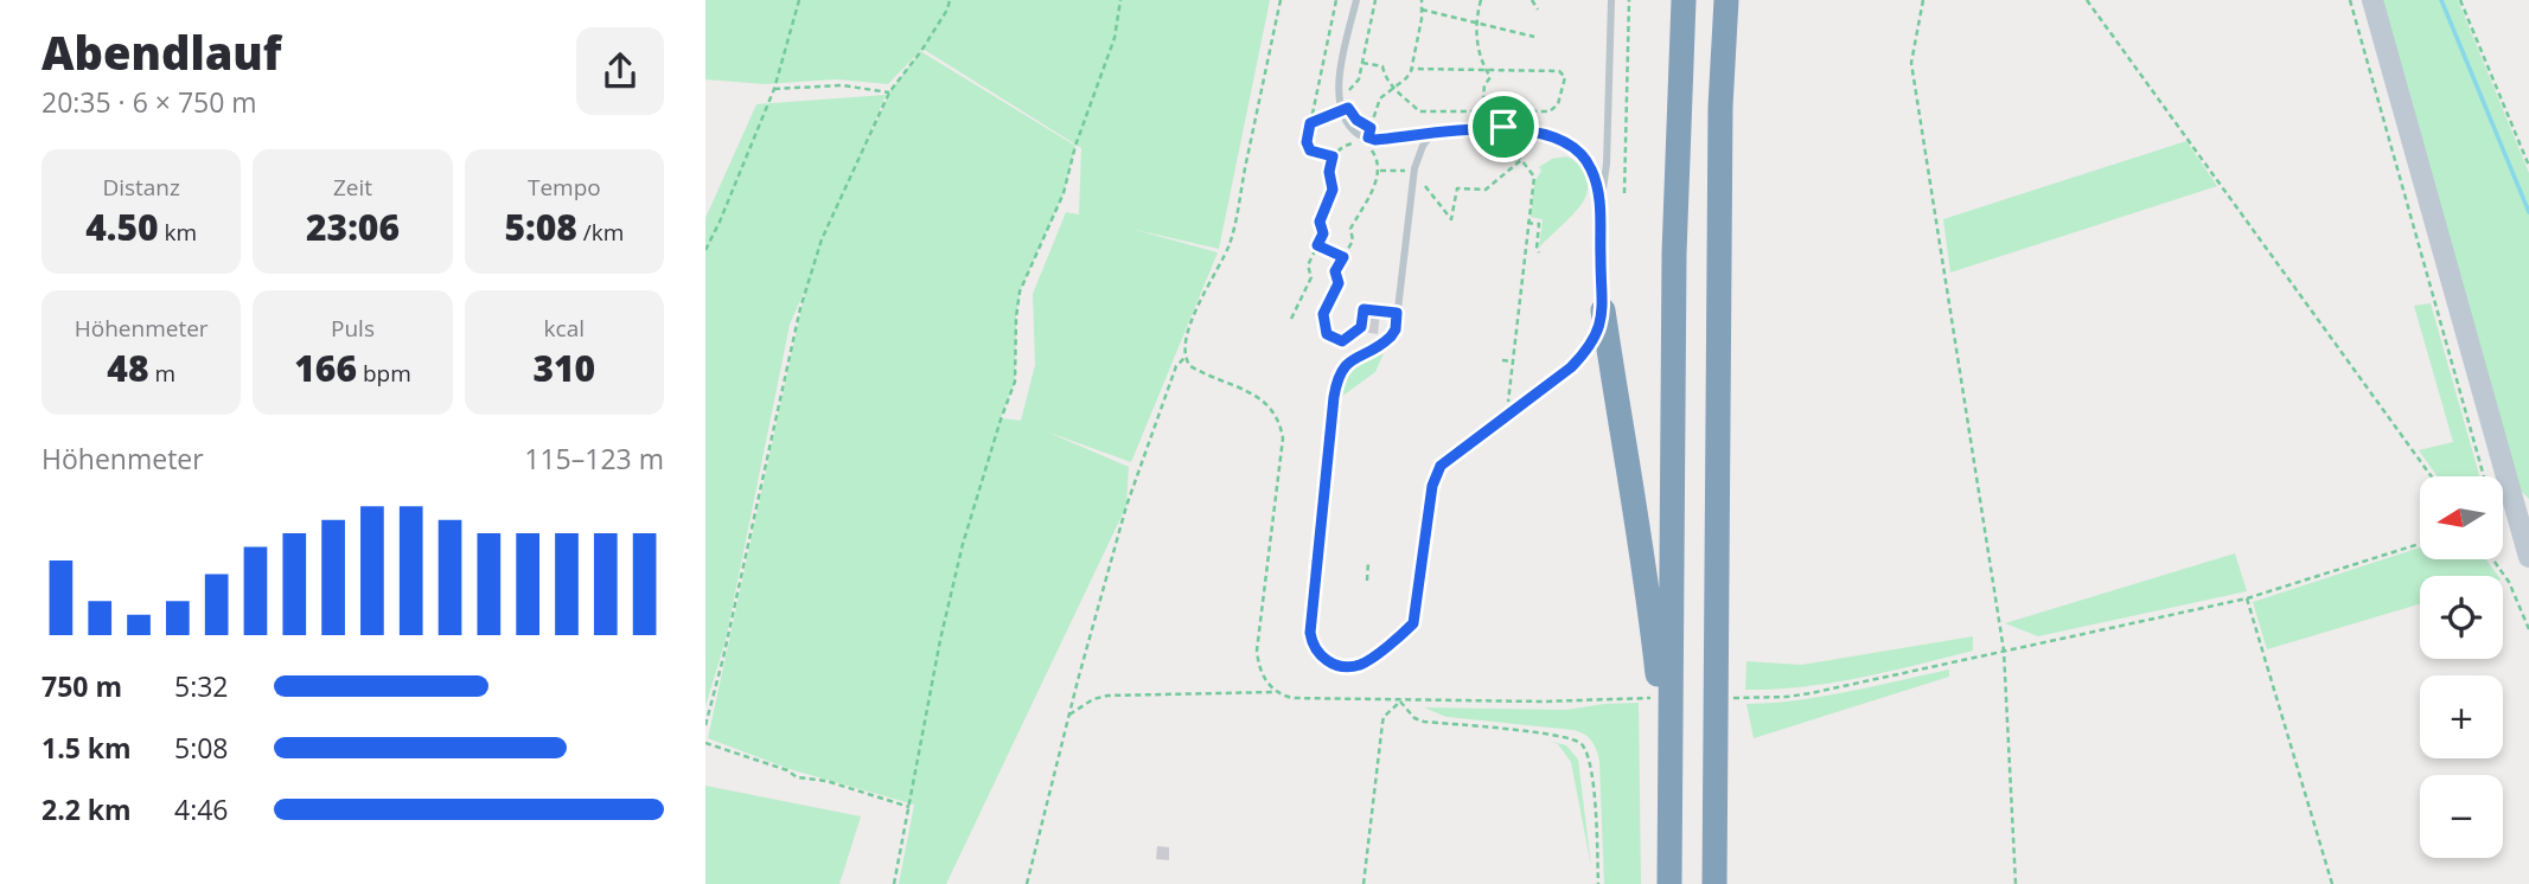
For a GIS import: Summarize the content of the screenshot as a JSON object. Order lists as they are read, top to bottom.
{
  "north": "left",
  "page": {
    "heading": ["Abendlauf", "20:35 · 6 × 750 m"],
    "stats": [
      ["Distanz", "4.50 km"],
      ["Zeit", "23:06"],
      ["Tempo", "5:08 /km"],
      ["Höhenmeter", "48 m"],
      ["Puls", "166 bpm"],
      ["kcal", "310"]
    ],
    "chart": ["Höhenmeter", "115–123 m"],
    "map_buttons": ["+", "−"],
    "list": [
      {
        "name": "750 m",
        "note": "5:32"
      },
      {
        "name": "1.5 km",
        "note": "5:08"
      },
      {
        "name": "2.2 km",
        "note": "4:46"
      }
    ]
  }
}
